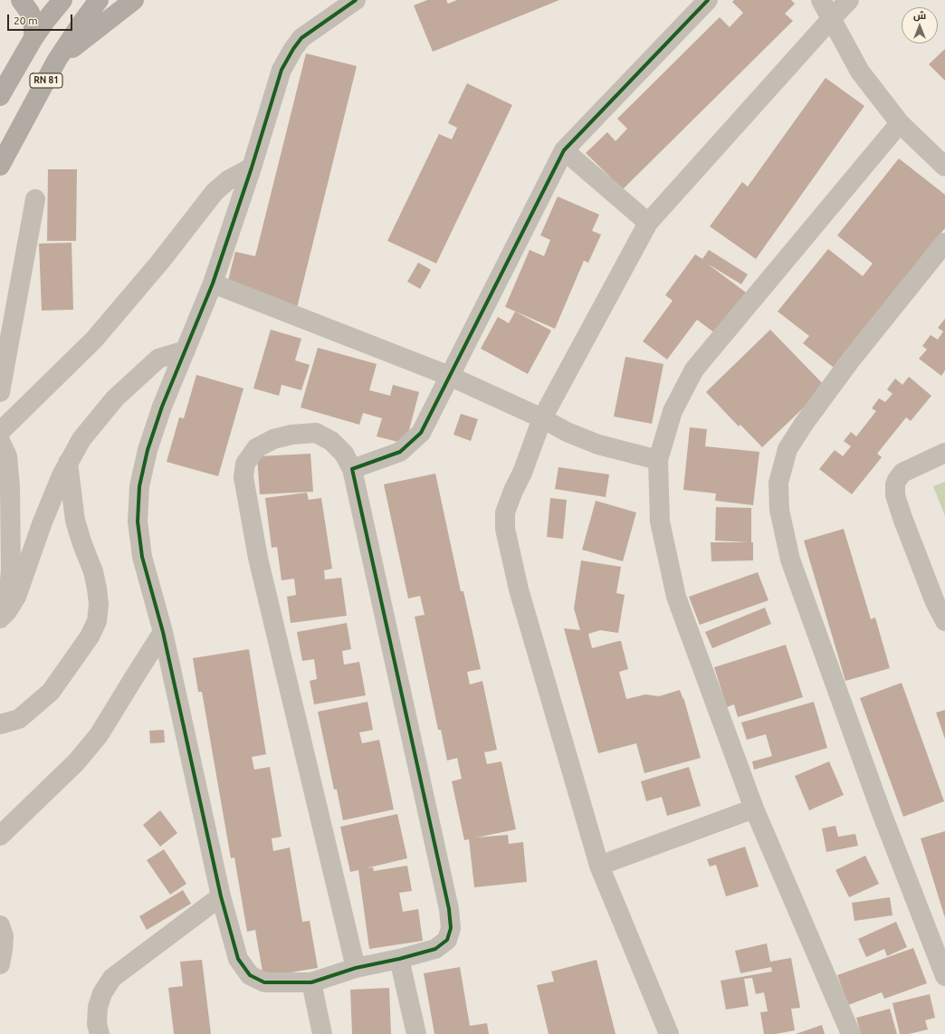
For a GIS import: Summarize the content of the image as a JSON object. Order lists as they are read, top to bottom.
{
  "streets": {
    "main road": ["RN 81"]
  },
  "scale_bar": "20 m",
  "north": "top"
}
